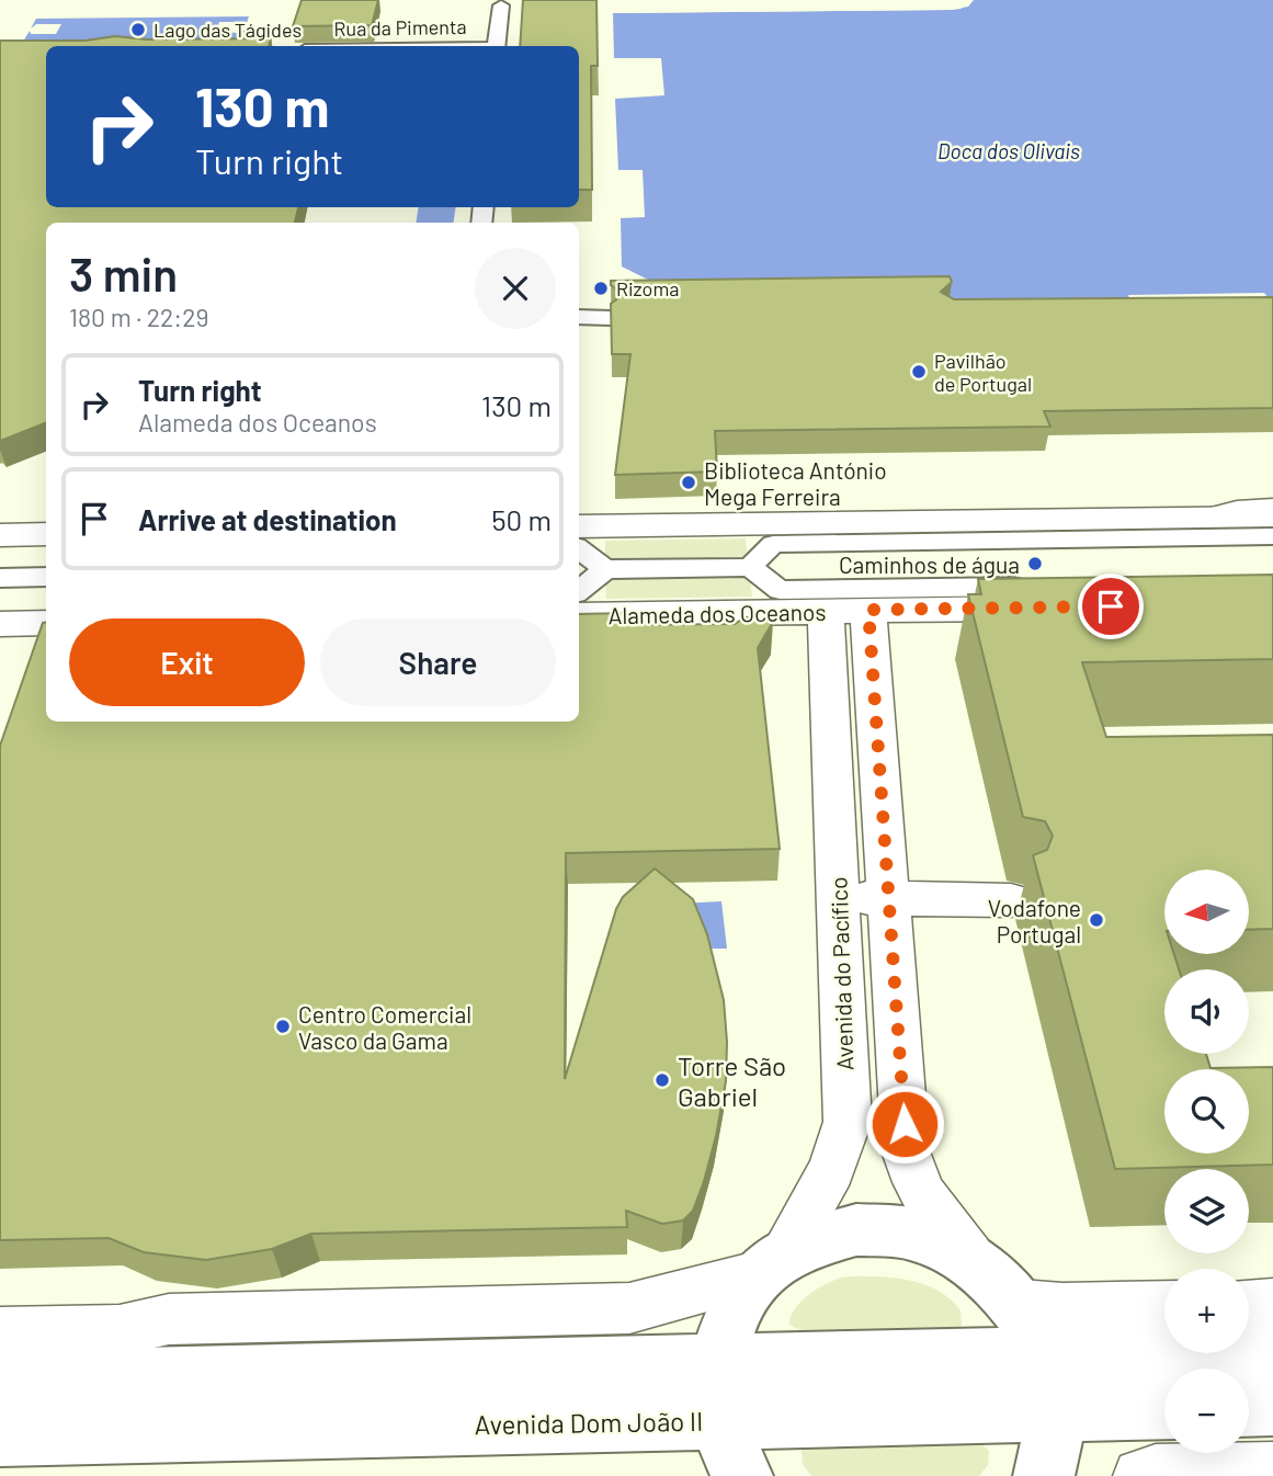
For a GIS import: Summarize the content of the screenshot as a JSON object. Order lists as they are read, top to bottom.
{
  "streets": {
    "main road": ["Avenida Dom João II"],
    "street": ["Alameda dos Oceanos", "Avenida do Pacífico"]
  },
  "crossings": [
    ["Alameda dos Oceanos", "Avenida do Pacífico"]
  ],
  "water": ["Doca dos Olivais"],
  "places": [
    "Lago das Tágides",
    "Rizoma",
    "Pavilhão de Portugal",
    "Biblioteca António Mega Ferreira",
    "Caminhos de água",
    "Vodafone Portugal",
    "Centro Comercial Vasco da Gama",
    "Torre São Gabriel"
  ],
  "north": "left",
  "page": {
    "turn": ["130 m", "Turn right"],
    "heading": ["3 min", "180 m · 22:29"],
    "list": [
      {
        "name": "Turn right",
        "note": "Alameda dos Oceanos",
        "value": "130 m"
      },
      {
        "name": "Arrive at destination",
        "value": "50 m"
      }
    ],
    "buttons": ["Exit", "Share"],
    "map_buttons": ["+", "−"]
  }
}
